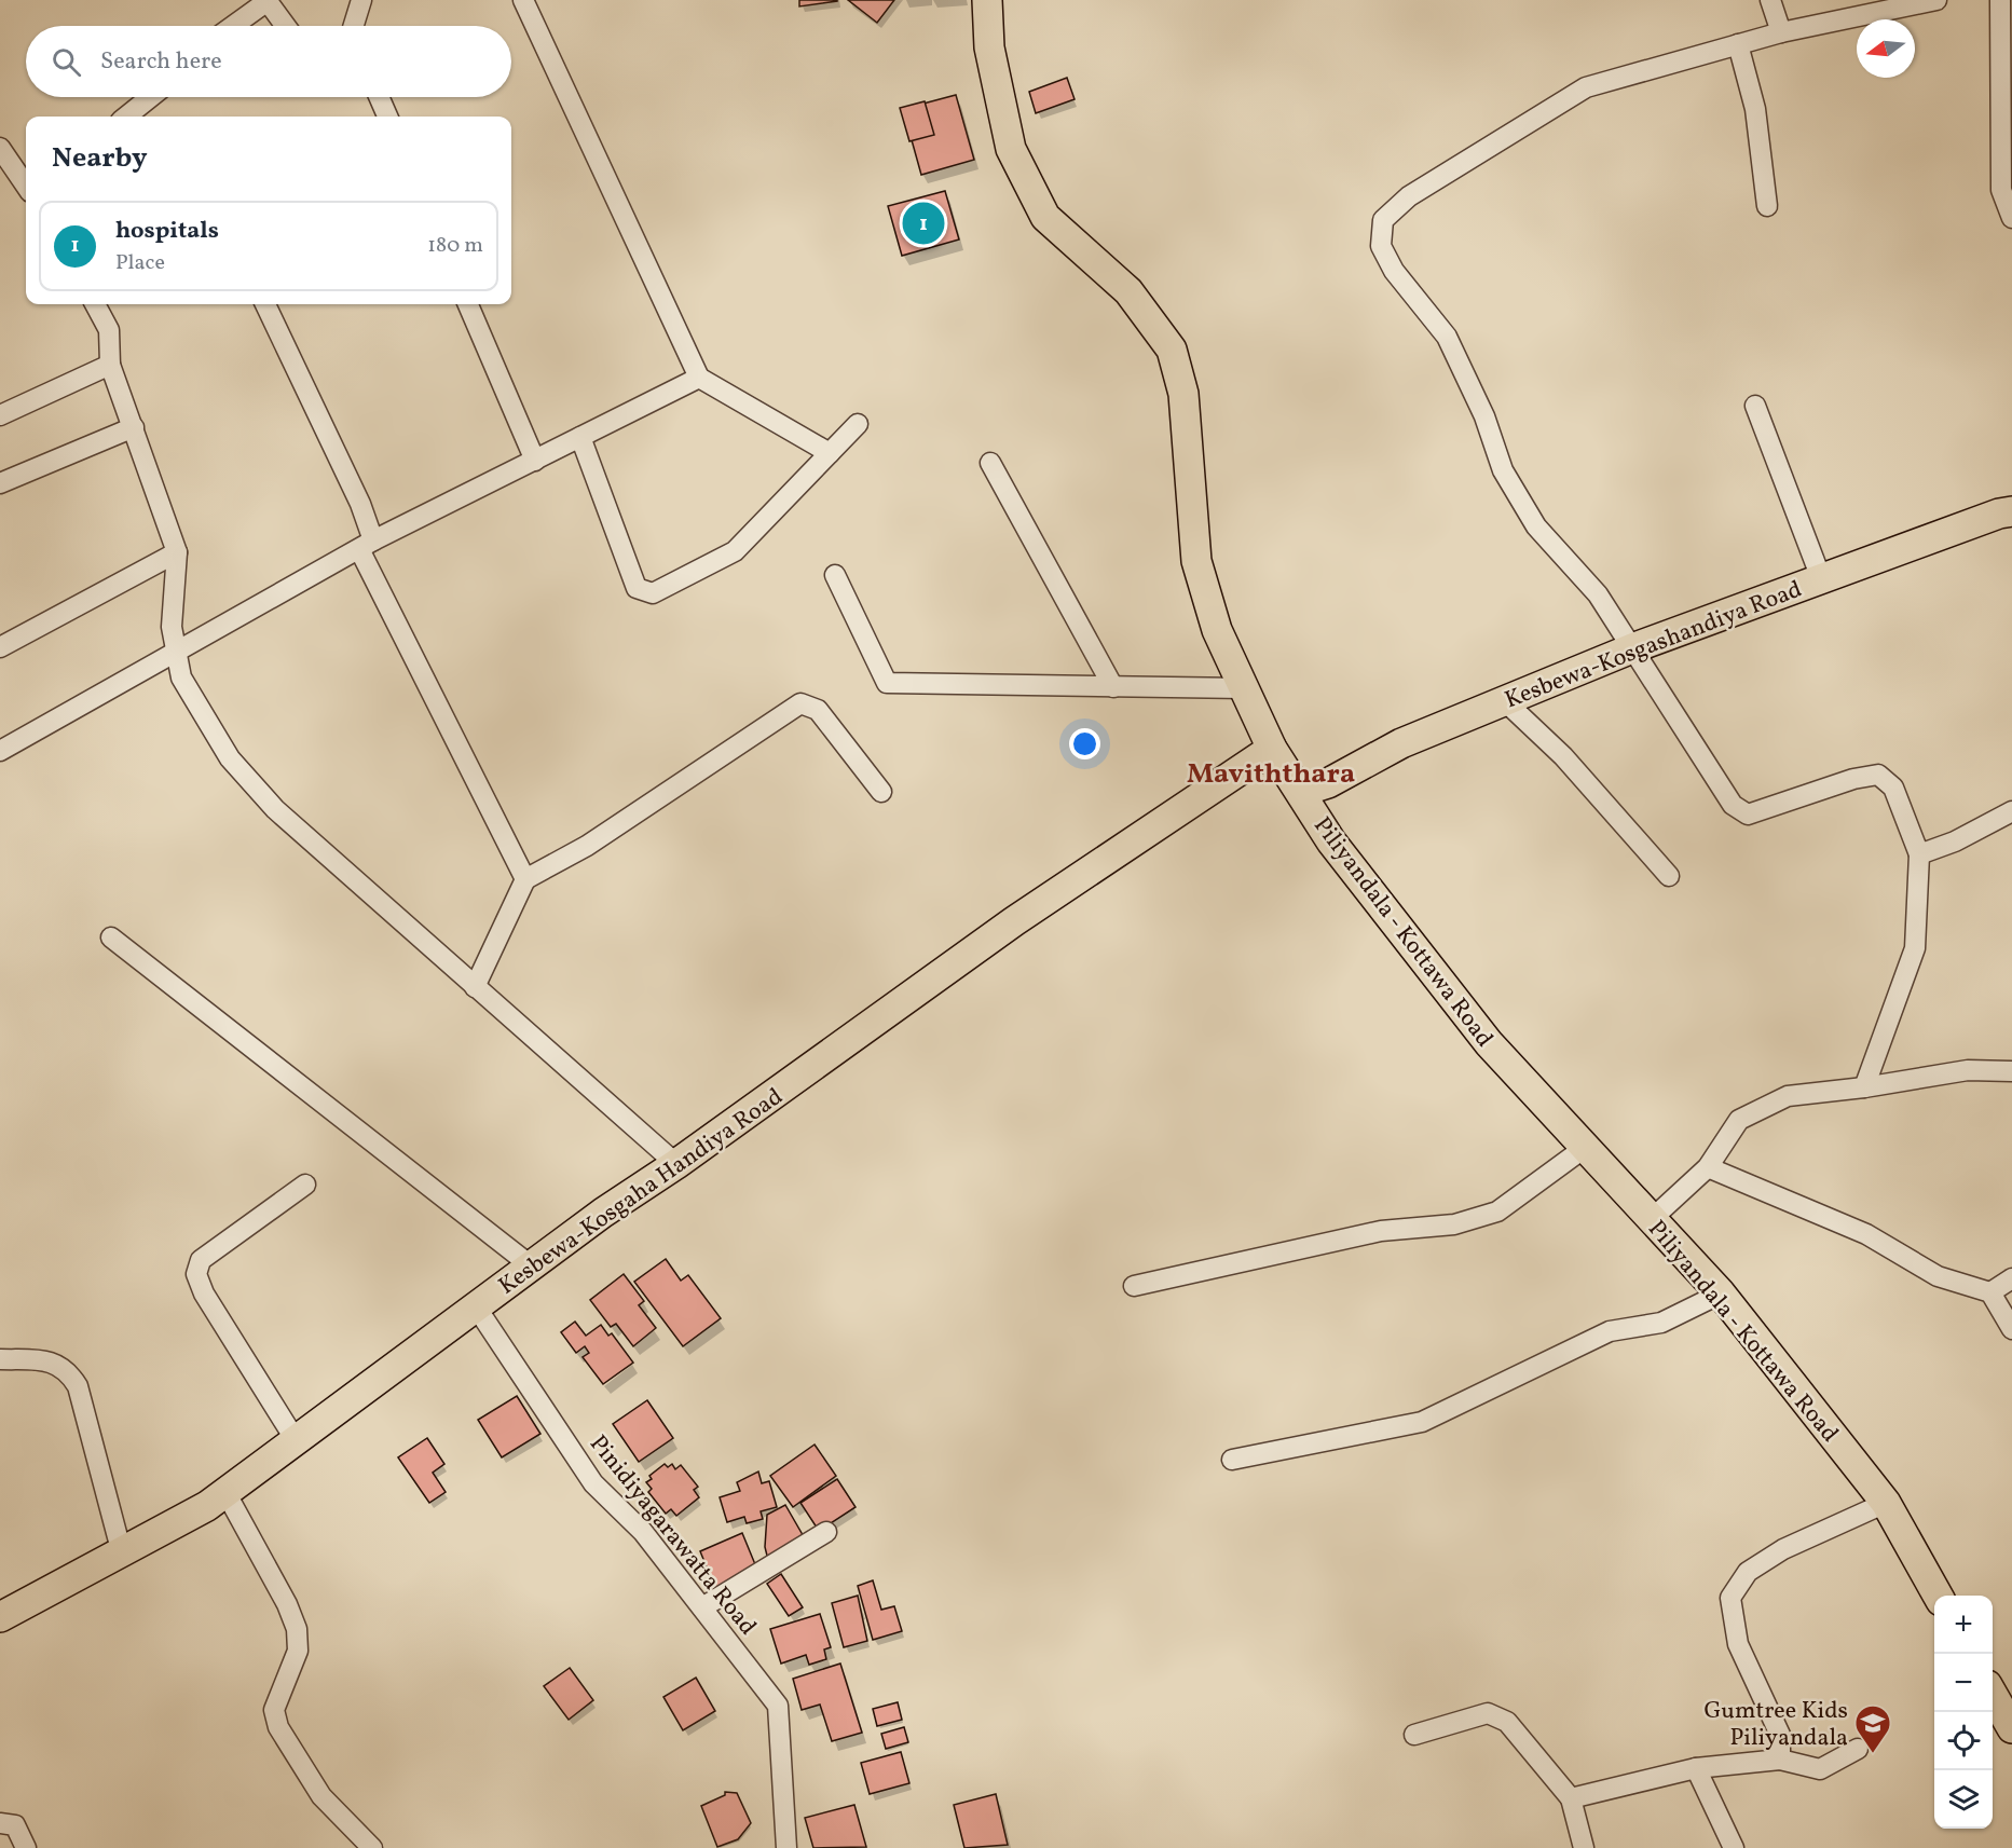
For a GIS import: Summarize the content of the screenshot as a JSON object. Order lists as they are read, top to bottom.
{
  "streets": {
    "main road": ["Kesbewa-Kosgashandiya Road", "Piliyandala - Kottawa Road", "Kesbewa-Kosgaha Handiya Road"],
    "street": ["Pinidiyagarawatta Road"]
  },
  "crossings": [
    ["Kesbewa-Kosgashandiya Road", "Piliyandala - Kottawa Road"],
    ["Piliyandala - Kottawa Road", "Kesbewa-Kosgaha Handiya Road"],
    ["Kesbewa-Kosgaha Handiya Road", "Pinidiyagarawatta Road"]
  ],
  "districts": ["Maviththara"],
  "places": {
    "school or university": ["Gumtree Kids Piliyandala"]
  },
  "north": "left",
  "page": {
    "search": "Search here",
    "heading": "Nearby",
    "pins": "1",
    "list": [
      {
        "mark": "1",
        "name": "hospitals",
        "note": "Place",
        "value": "180 m"
      }
    ],
    "map_buttons": ["+", "−"]
  }
}
